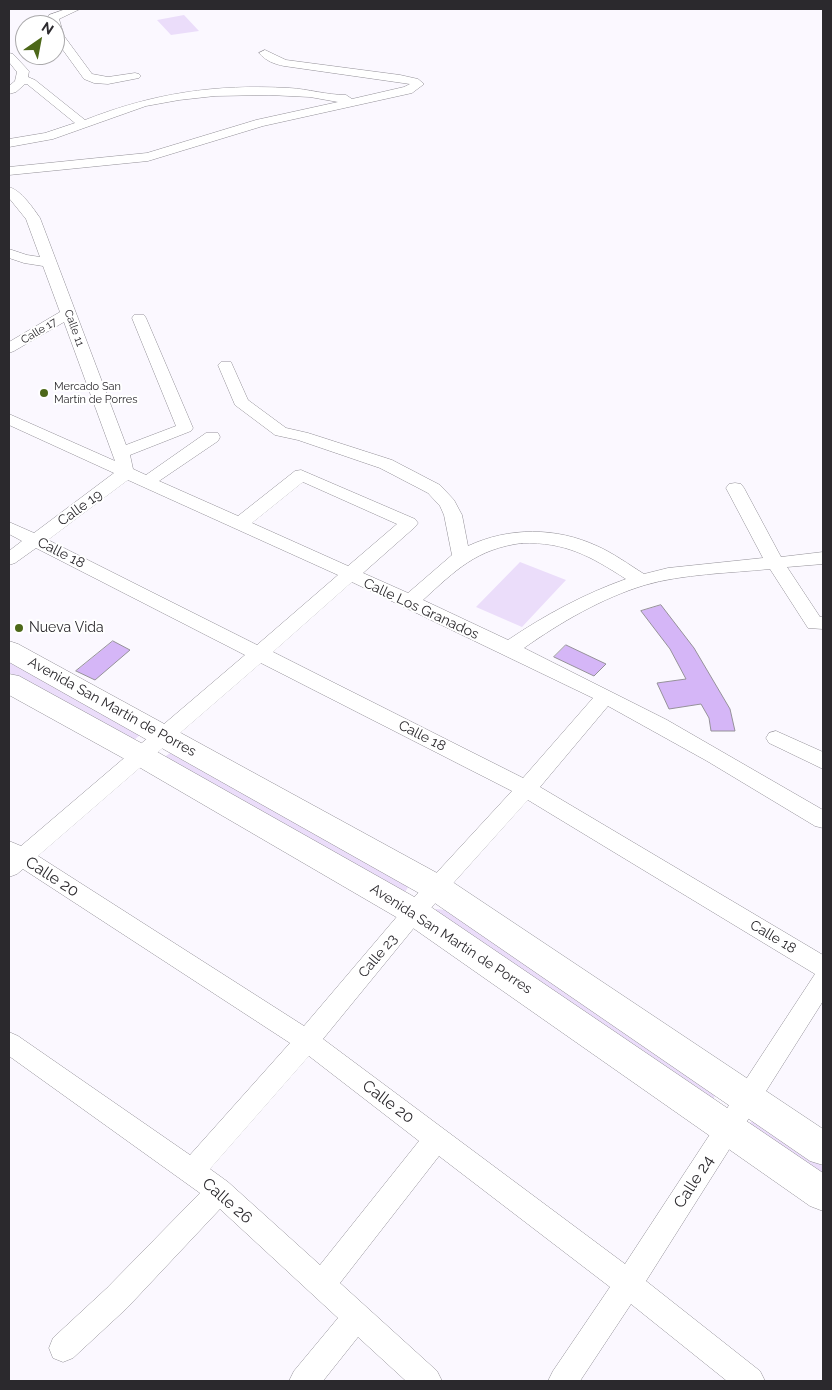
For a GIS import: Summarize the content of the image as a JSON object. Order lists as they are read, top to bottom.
{
  "streets": {
    "main road": ["Avenida San Martín de Porres"],
    "street": [
      "Calle 11",
      "Calle 17",
      "Calle 19",
      "Calle 18",
      "Calle Los Granados",
      "Calle 20",
      "Calle 23",
      "Calle 24",
      "Calle 26"
    ]
  },
  "crossings": [
    ["Calle 11", "Calle 17"],
    ["Calle 11", "Calle 19"],
    ["Calle 11", "Calle Los Granados"],
    ["Calle 19", "Calle 18"],
    ["Calle 19", "Calle Los Granados"],
    ["Calle 18", "Calle 23"],
    ["Calle Los Granados", "Calle 23"],
    ["Avenida San Martín de Porres", "Calle 23"],
    ["Avenida San Martín de Porres", "Calle 24"],
    ["Calle 20", "Calle 23"],
    ["Calle 20", "Calle 24"],
    ["Calle 23", "Calle 26"]
  ],
  "places": ["Mercado San Martín de Porres", "Nueva Vida"],
  "north": "top right"
}
